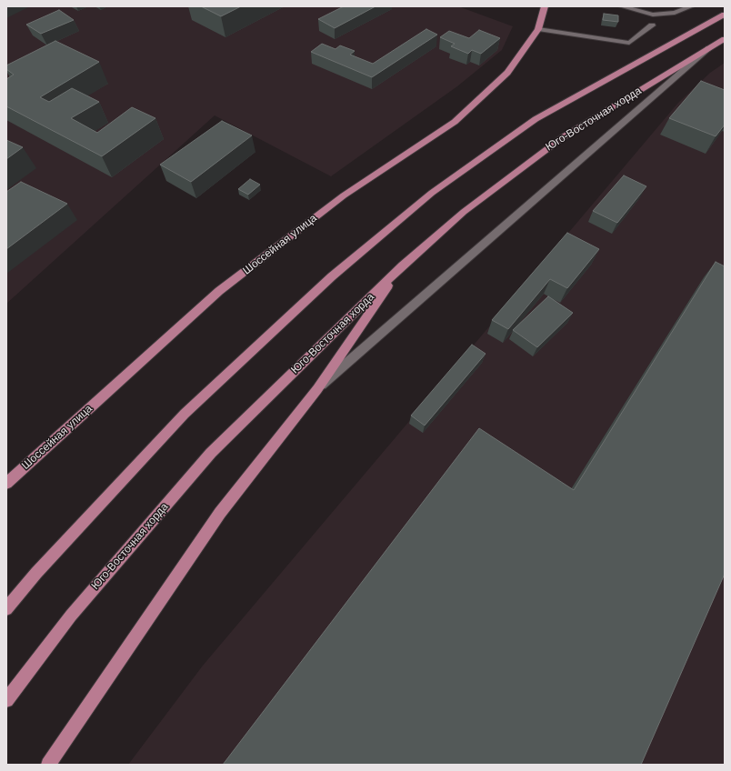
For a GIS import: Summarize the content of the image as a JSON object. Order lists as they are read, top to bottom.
{
  "streets": {
    "main road": ["Юго-Восточная хорда", "Шоссейная улица"]
  }
}
